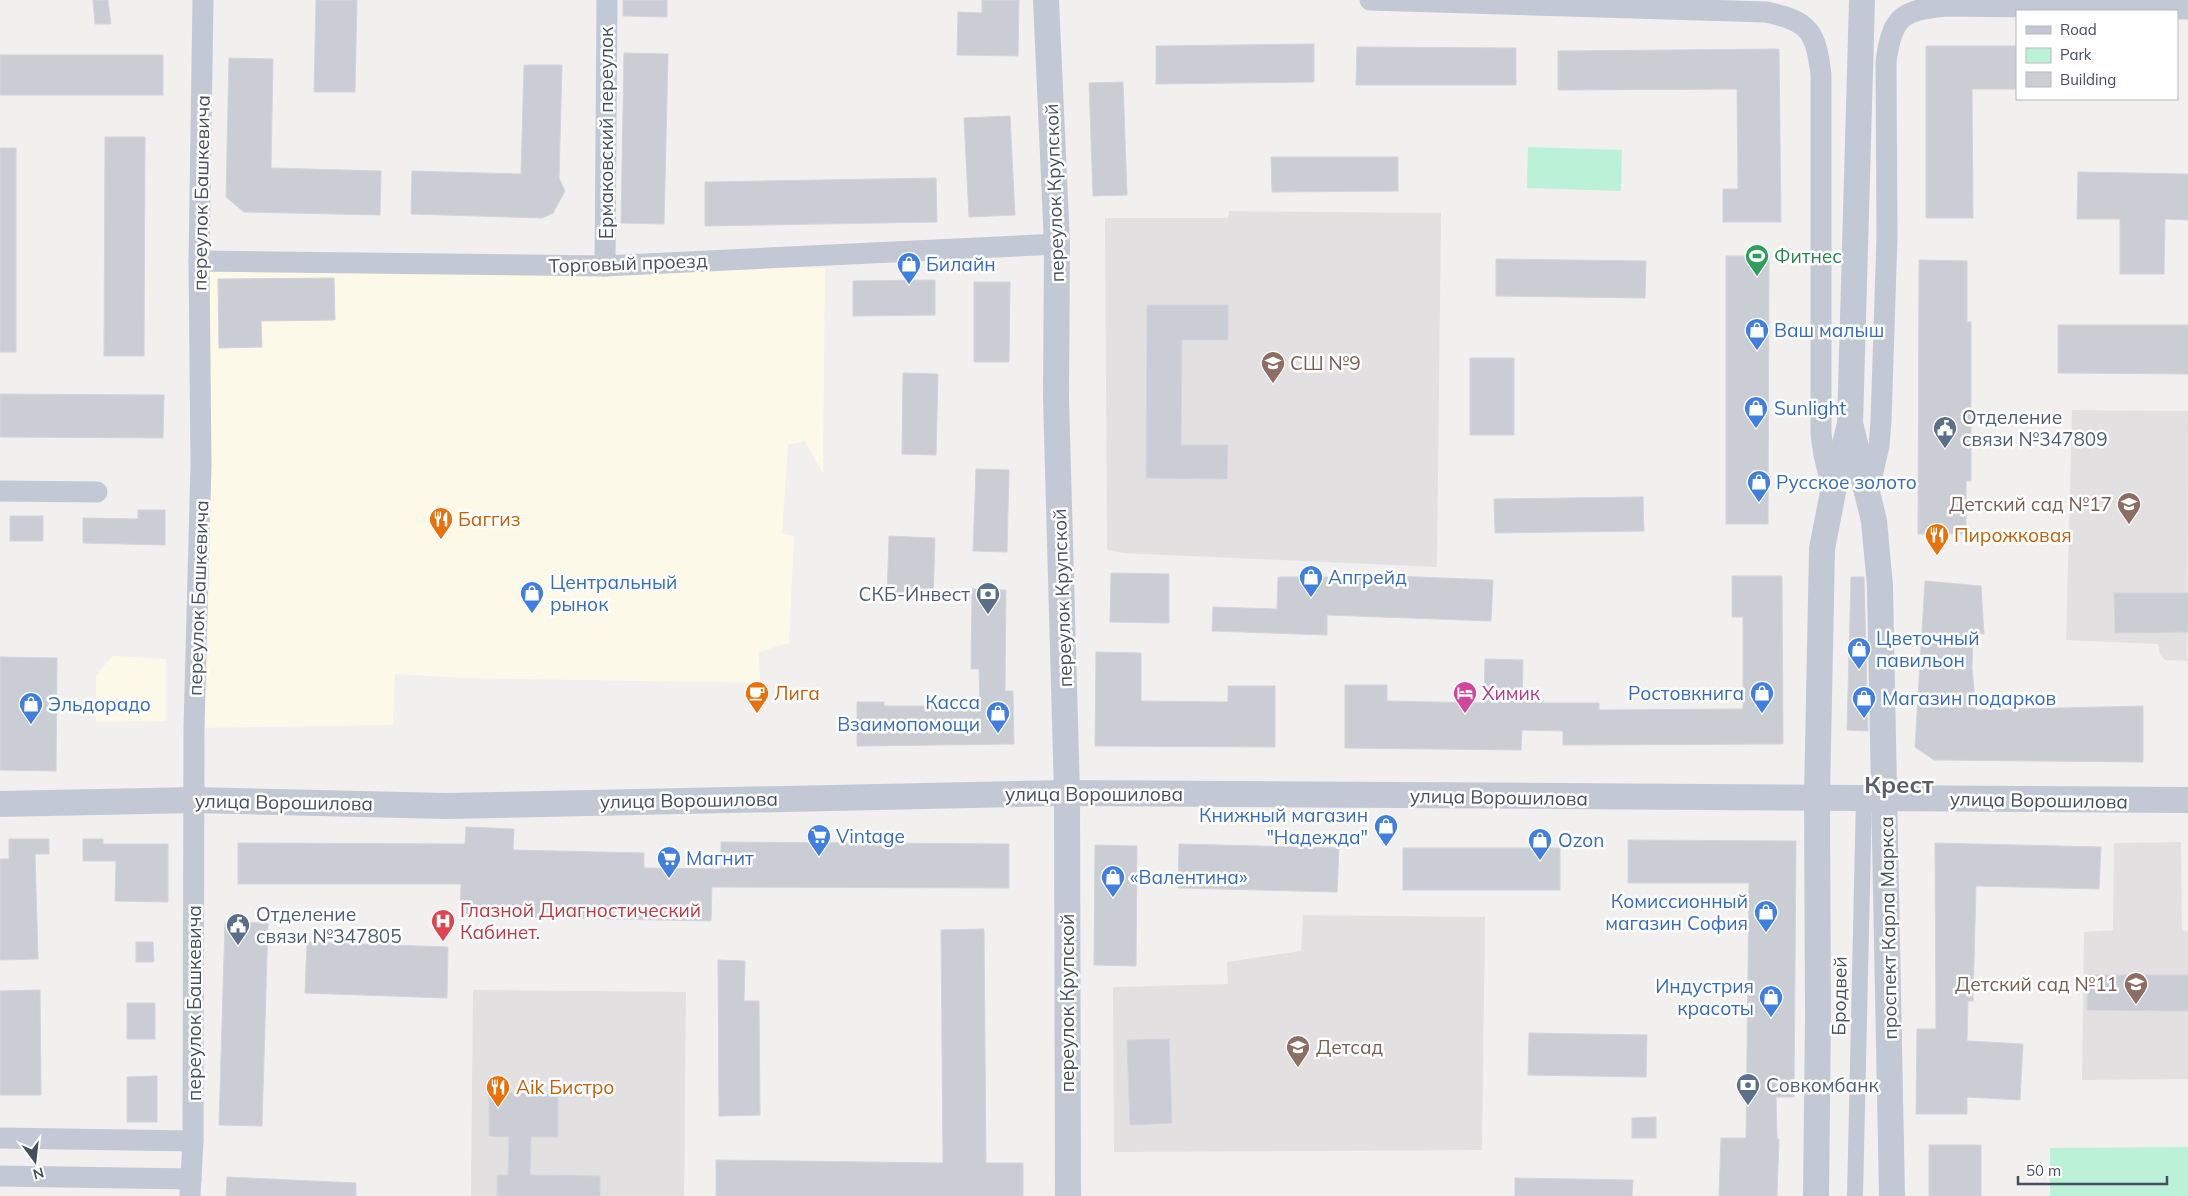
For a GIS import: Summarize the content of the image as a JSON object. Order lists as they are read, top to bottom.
{
  "streets": {
    "street": [
      "Ермаковский переулок",
      "переулок Башкевича",
      "переулок Крупской",
      "Торговый проезд",
      "улица Ворошилова",
      "проспект Карла Маркса",
      "Бродвей"
    ]
  },
  "crossings": [
    ["Ермаковский переулок", "Торговый проезд"],
    ["переулок Башкевича", "Торговый проезд"],
    ["переулок Башкевича", "улица Ворошилова"],
    ["переулок Крупской", "Торговый проезд"],
    ["переулок Крупской", "улица Ворошилова"],
    ["улица Ворошилова", "проспект Карла Маркса"],
    ["улица Ворошилова", "Бродвей"],
    ["проспект Карла Маркса", "Бродвей"]
  ],
  "districts": ["Крест"],
  "places": {
    "sports": ["Фитнес"],
    "shop": [
      "Билайн",
      "Ваш малыш",
      "Sunlight",
      "Русское золото",
      "Апгрейд",
      "Центральный рынок",
      "Цветочный павильон",
      "Ростовкнига",
      "Магазин подарков",
      "Эльдорадо",
      "Касса Взаимопомощи",
      "Книжный магазин \"Надежда\"",
      "Ozon",
      "«Валентина»",
      "Комиссионный магазин София",
      "Индустрия красоты"
    ],
    "school or university": [
      "СШ №9",
      "Детский сад №17",
      "Детский сад №11",
      "Детсад"
    ],
    "public building": ["Отделение связи №347809", "Отделение связи №347805"],
    "restaurant": ["Баггиз", "Пирожковая", "Aik Бистро"],
    "bank": ["СКБ-Инвест", "Совкомбанк"],
    "cafe": ["Лига"],
    "hotel": ["Химик"],
    "supermarket": ["Vintage", "Магнит"],
    "hospital": ["Глазной Диагностический Кабинет."]
  },
  "legend": ["Road", "Park", "Building"],
  "scale_bar": "50 m",
  "north": "bottom"
}
